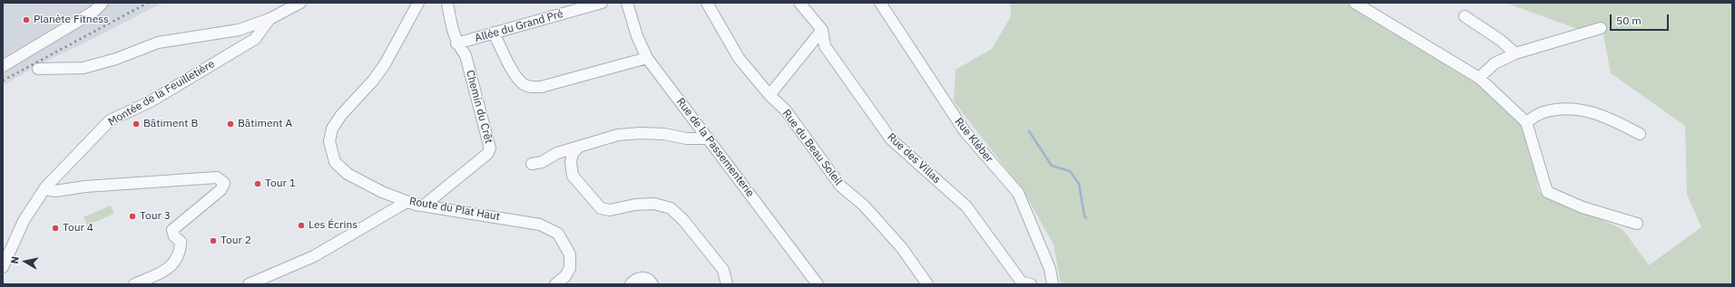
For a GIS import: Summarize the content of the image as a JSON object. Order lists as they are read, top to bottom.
{
  "streets": {
    "street": [
      "Allée du Grand Pré",
      "Montée de la Feuilletière",
      "Chemin du Crêt",
      "Rue Kléber",
      "Rue de la Passementerie",
      "Rue du Beau Soleil",
      "Rue des Villas",
      "Route du Plat Haut"
    ]
  },
  "crossings": [
    ["Allée du Grand Pré", "Chemin du Crêt"],
    ["Chemin du Crêt", "Route du Plat Haut"]
  ],
  "places": [
    "Planète Fitness",
    "Bâtiment B",
    "Bâtiment A",
    "Tour 1",
    "Tour 3",
    "Les Écrins",
    "Tour 4",
    "Tour 2"
  ],
  "scale_bar": "50 m",
  "north": "left"
}
